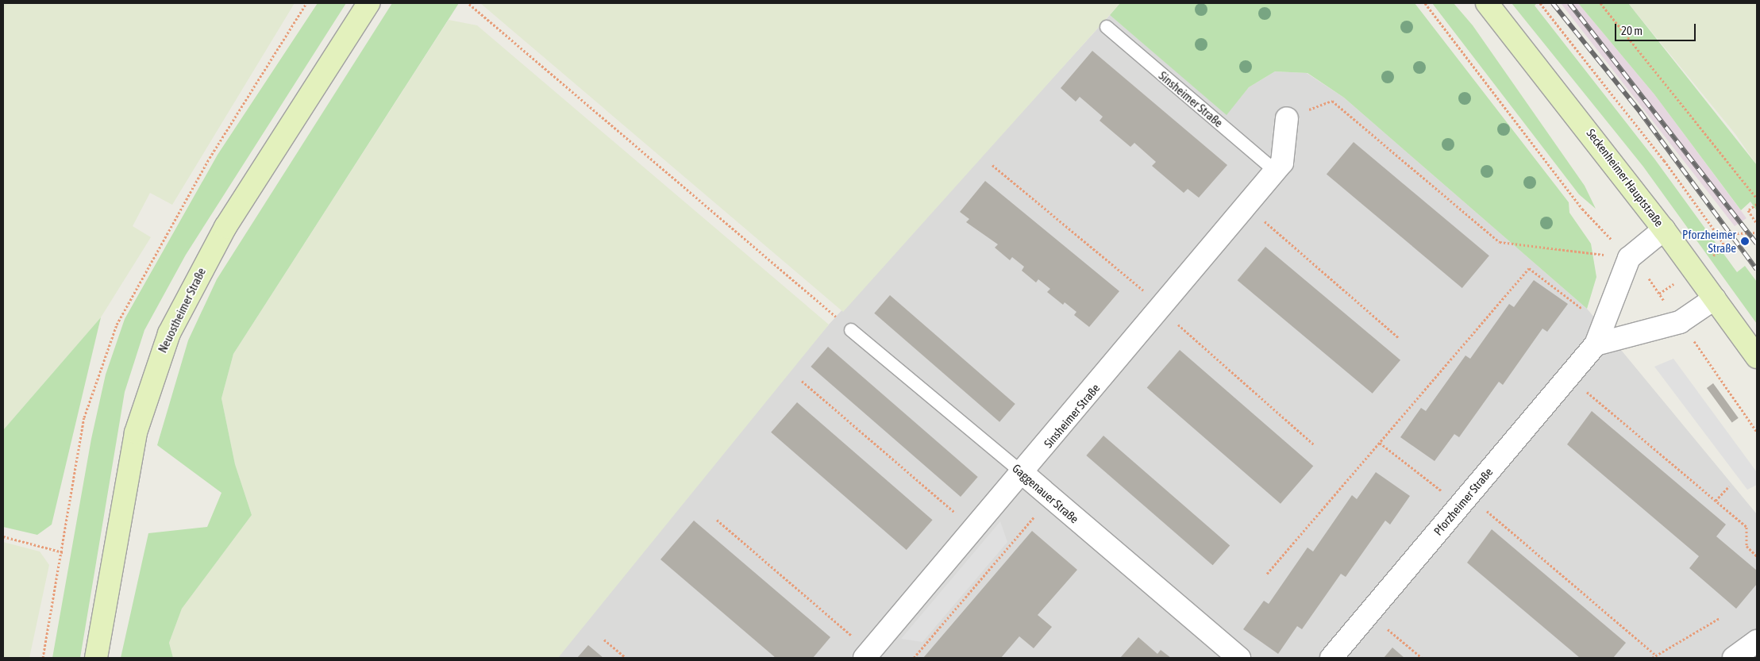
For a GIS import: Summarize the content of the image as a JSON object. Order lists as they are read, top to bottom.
{
  "streets": {
    "main road": ["Seckenheimer Hauptstraße", "Neuostheimer Straße"],
    "street": ["Sinsheimer Straße", "Gaggenauer Straße", "Pforzheimer Straße"]
  },
  "crossings": [
    ["Sinsheimer Straße", "Gaggenauer Straße"],
    ["Seckenheimer Hauptstraße", "Pforzheimer Straße"]
  ],
  "places": ["Pforzheimer Straße"],
  "scale_bar": "20 m"
}
